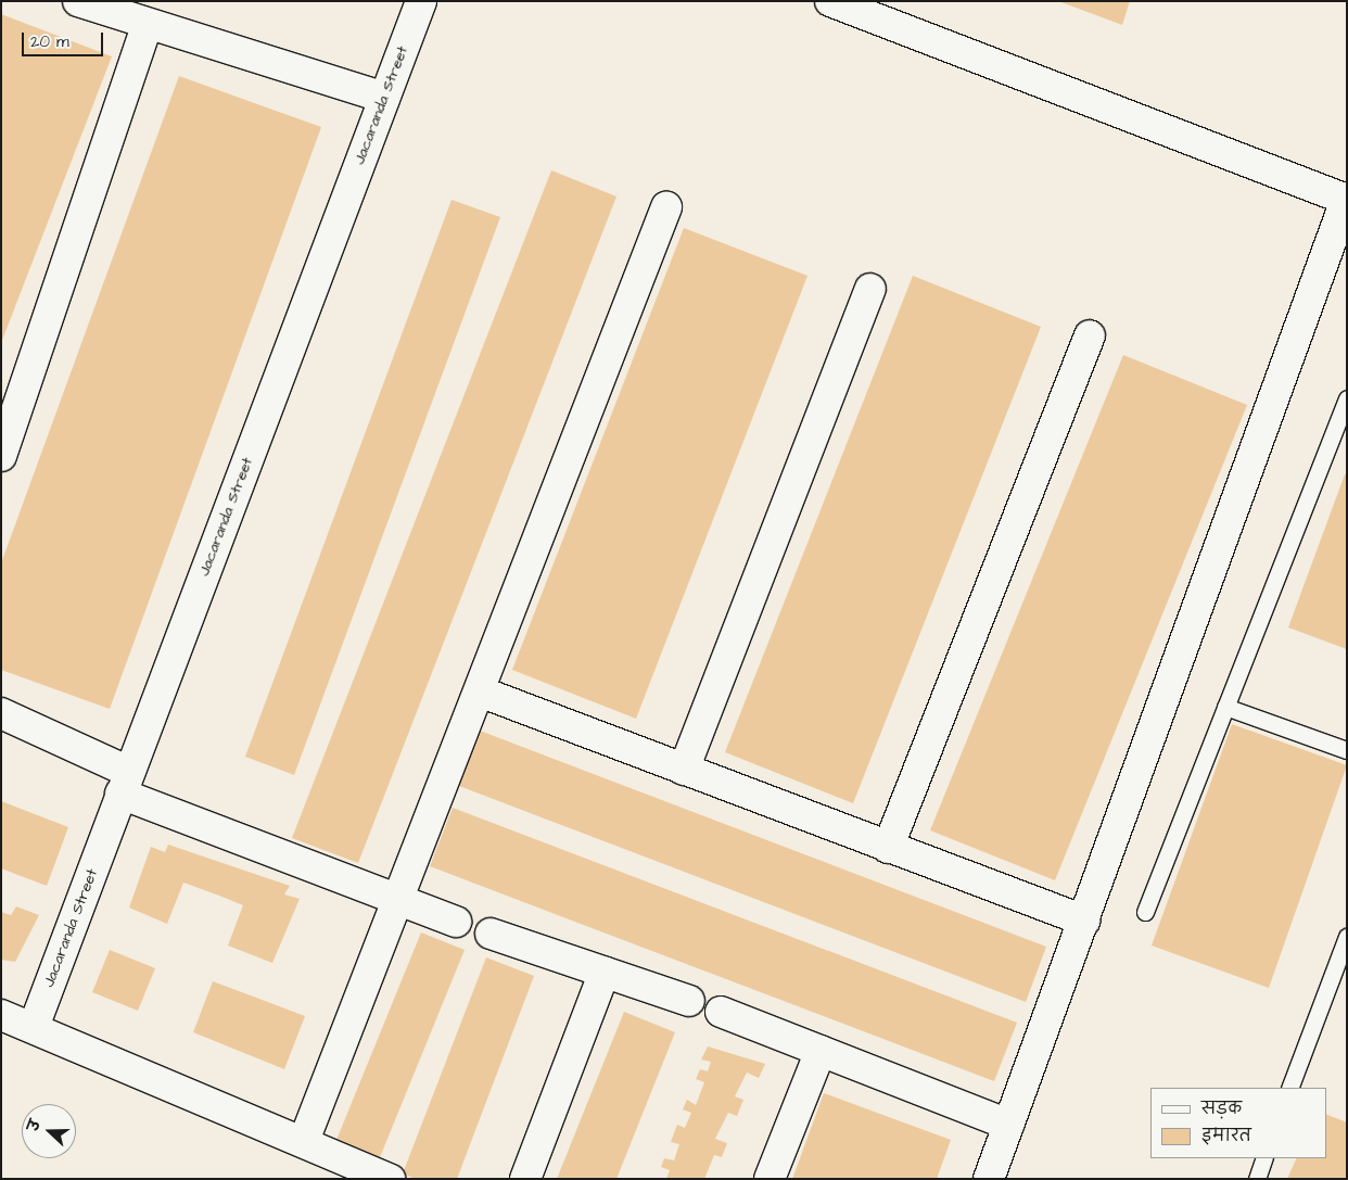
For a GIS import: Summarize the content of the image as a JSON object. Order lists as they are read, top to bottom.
{
  "streets": {
    "street": ["Jacaranda Street"]
  },
  "legend": ["सड़क", "इमारत"],
  "scale_bar": "20 m",
  "north": "left"
}
